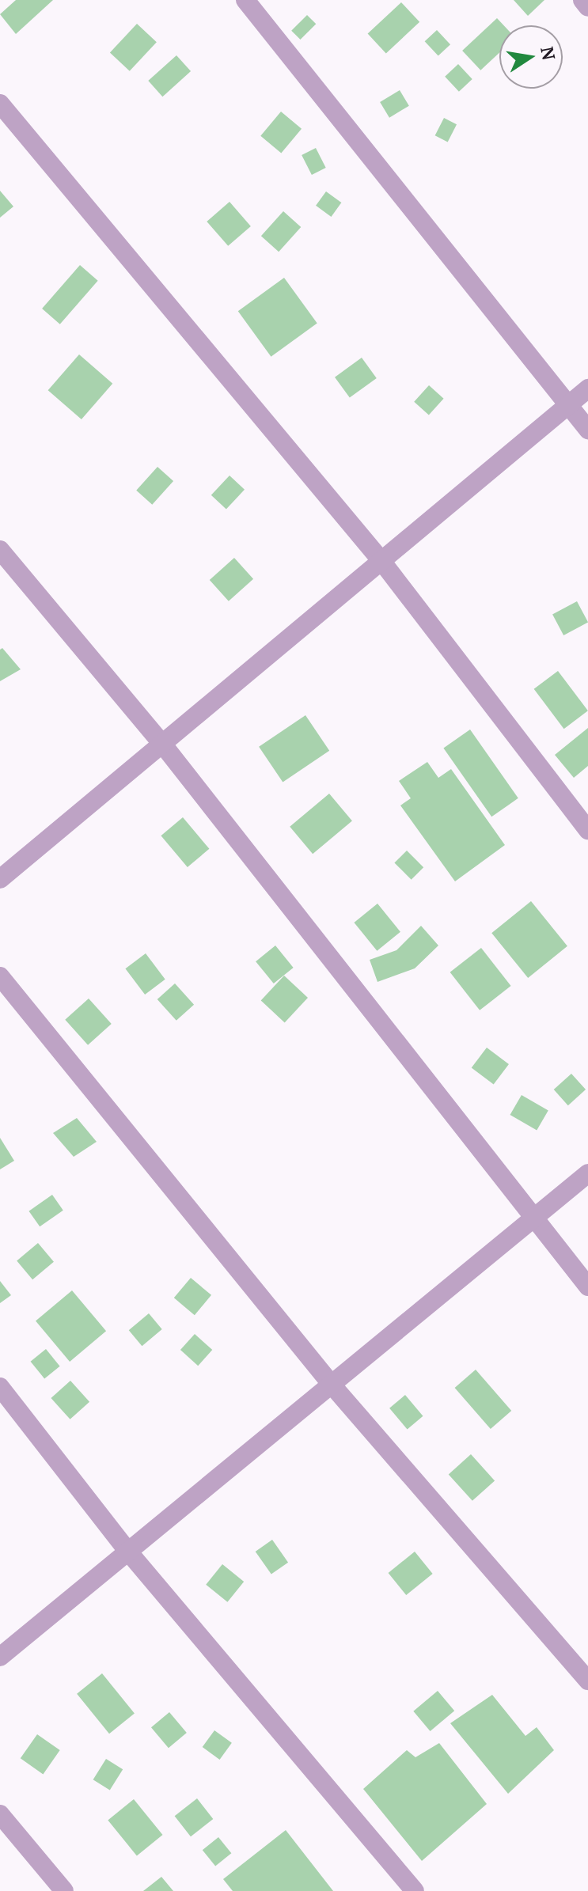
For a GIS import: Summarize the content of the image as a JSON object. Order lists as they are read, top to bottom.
{
  "north": "right"
}
